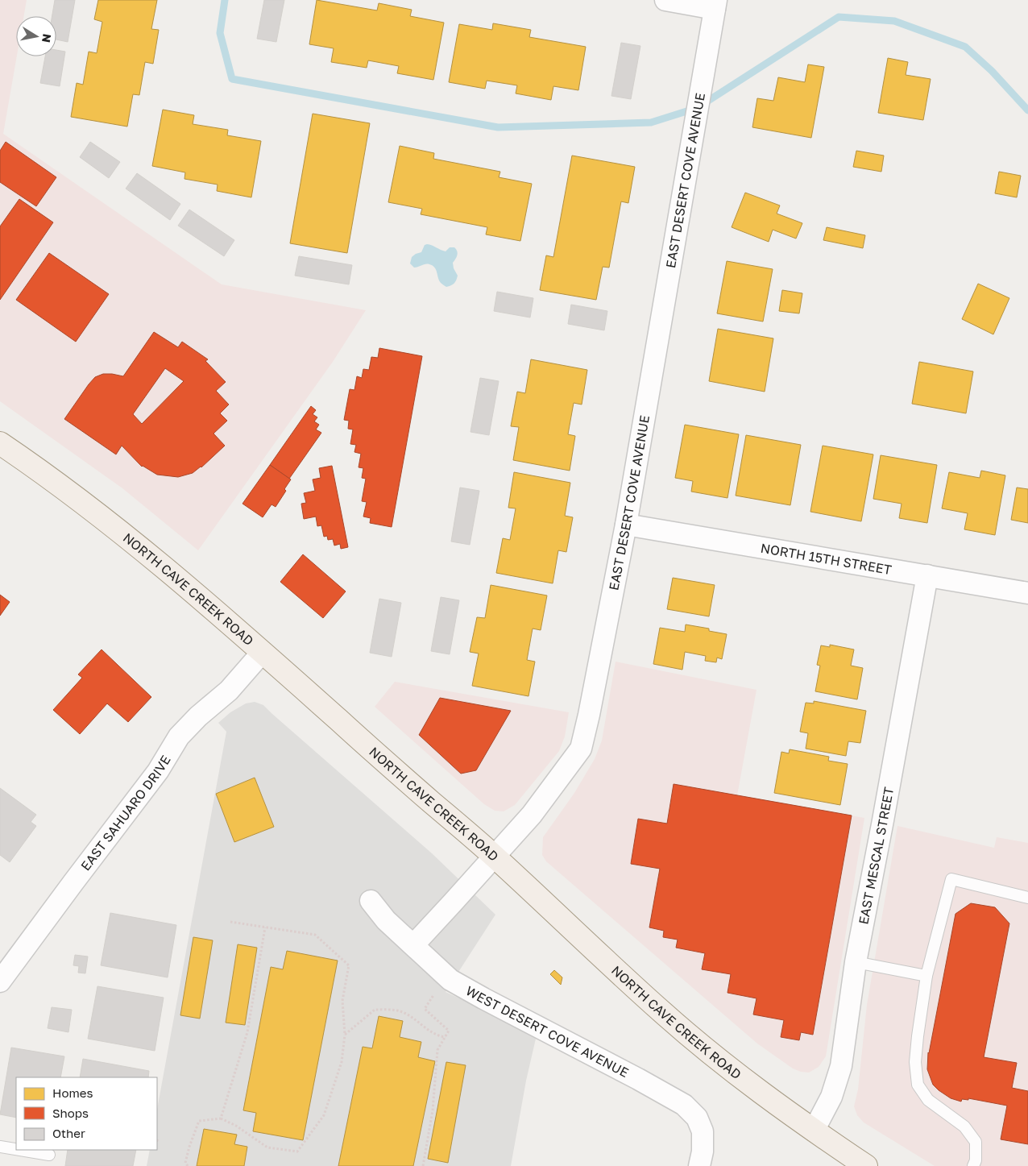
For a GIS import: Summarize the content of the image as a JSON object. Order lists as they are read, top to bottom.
{
  "streets": {
    "main road": ["NORTH CAVE CREEK ROAD"],
    "street": [
      "EAST DESERT COVE AVENUE",
      "NORTH 15TH STREET",
      "EAST SAHUARO DRIVE",
      "EAST MESCAL STREET",
      "WEST DESERT COVE AVENUE"
    ]
  },
  "crossings": [
    ["EAST DESERT COVE AVENUE", "NORTH 15TH STREET"],
    ["EAST DESERT COVE AVENUE", "NORTH CAVE CREEK ROAD"],
    ["EAST DESERT COVE AVENUE", "WEST DESERT COVE AVENUE"],
    ["NORTH 15TH STREET", "EAST MESCAL STREET"],
    ["NORTH CAVE CREEK ROAD", "EAST SAHUARO DRIVE"],
    ["NORTH CAVE CREEK ROAD", "EAST MESCAL STREET"]
  ],
  "legend": ["Homes", "Shops", "Other"],
  "north": "right"
}
